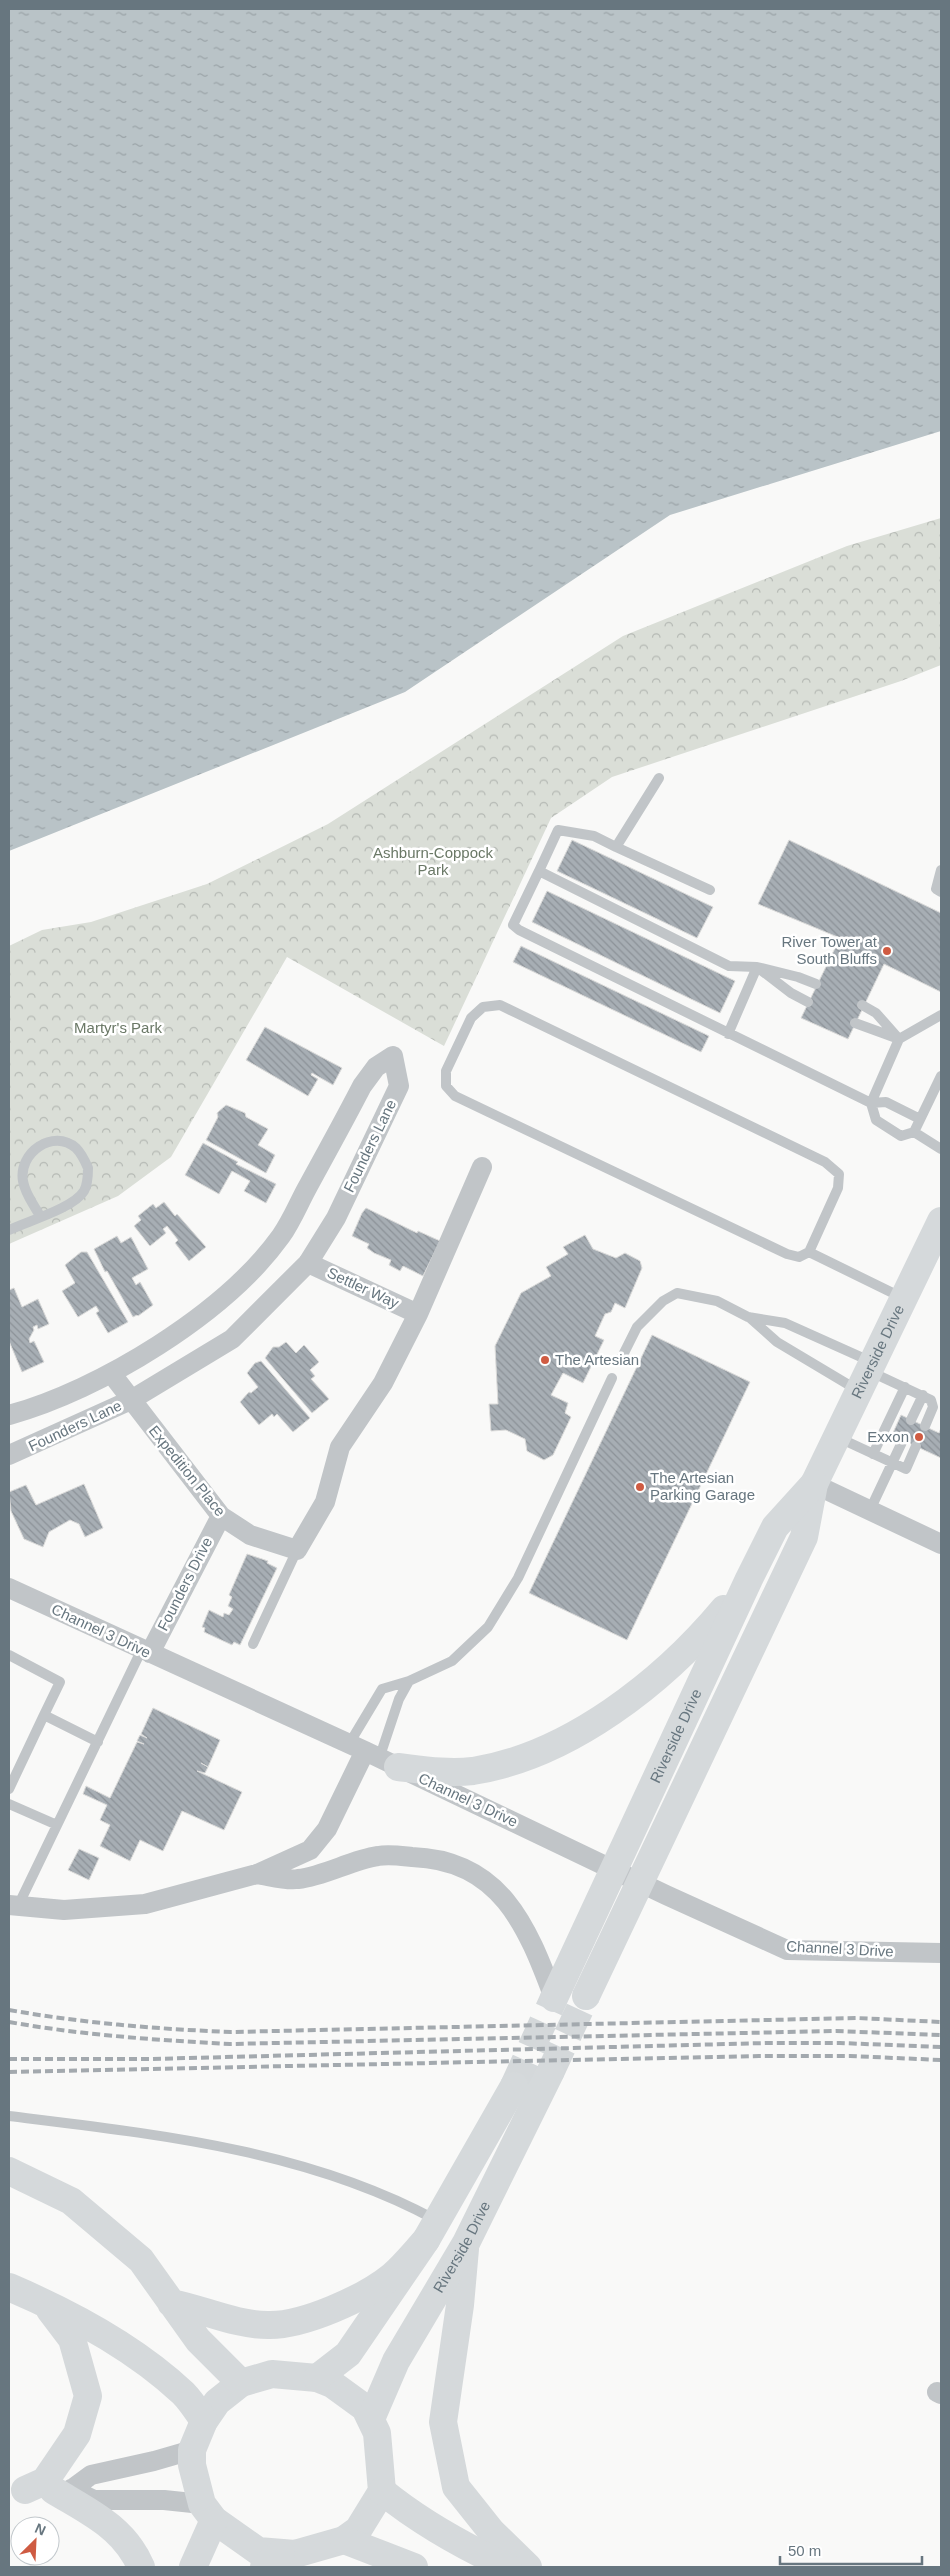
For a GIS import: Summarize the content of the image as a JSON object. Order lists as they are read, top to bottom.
{
  "streets": {
    "main road": ["Riverside Drive"],
    "street": [
      "Founders Lane",
      "Settler Way",
      "Expedition Place",
      "Founders Drive",
      "Channel 3 Drive"
    ]
  },
  "crossings": [
    ["Founders Lane", "Settler Way"],
    ["Founders Lane", "Expedition Place"],
    ["Expedition Place", "Founders Drive"],
    ["Founders Drive", "Channel 3 Drive"]
  ],
  "parks": ["Ashburn-Coppock Park", "Martyr's Park"],
  "places": [
    "River Tower at South Bluffs",
    "The Artesian",
    "Exxon",
    "The Artesian Parking Garage"
  ],
  "scale_bar": "50 m",
  "north": "top right"
}
